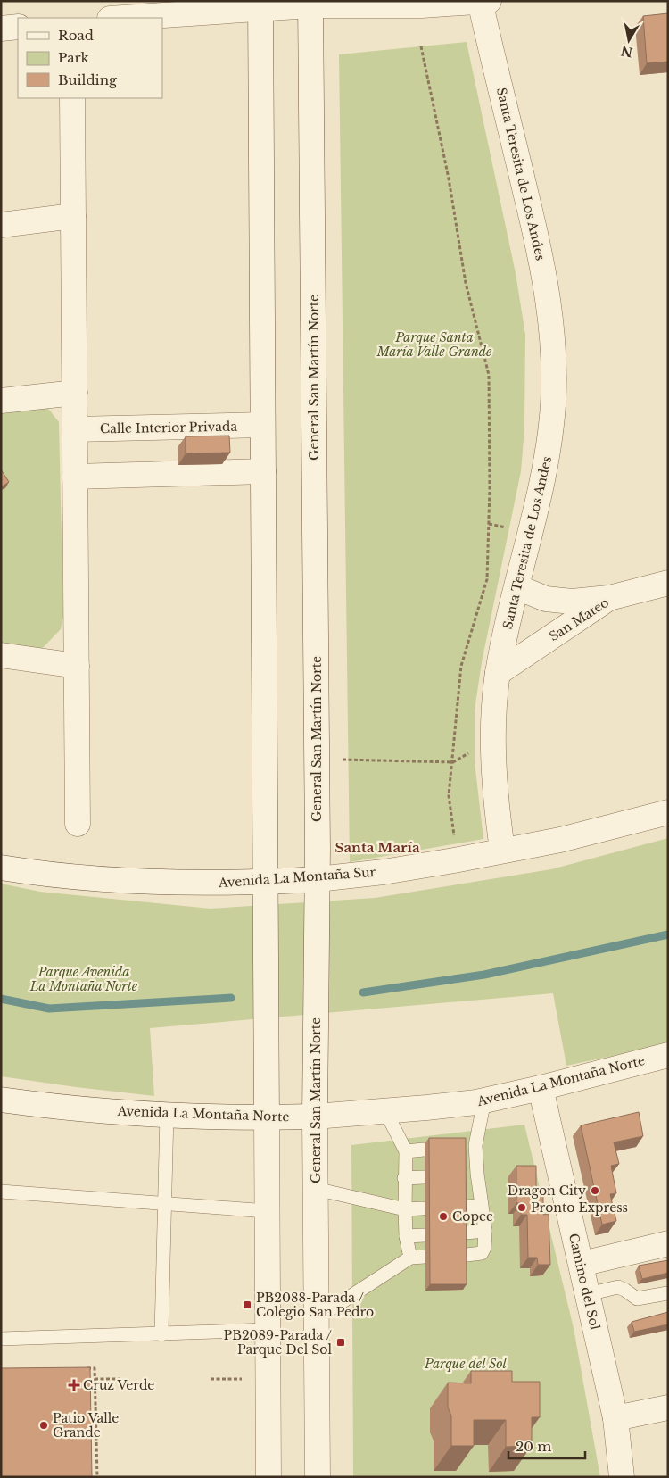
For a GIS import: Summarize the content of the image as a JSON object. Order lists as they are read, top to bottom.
{
  "streets": {
    "street": [
      "Santa Teresita de Los Andes",
      "General San Martín Norte",
      "Calle Interior Privada",
      "San Mateo",
      "Avenida La Montaña Sur",
      "Avenida La Montaña Norte",
      "Camino del Sol"
    ]
  },
  "crossings": [
    ["Santa Teresita de Los Andes", "San Mateo"],
    ["Santa Teresita de Los Andes", "Avenida La Montaña Sur"],
    ["General San Martín Norte", "Avenida La Montaña Sur"],
    ["General San Martín Norte", "Avenida La Montaña Norte"],
    ["Avenida La Montaña Norte", "Camino del Sol"]
  ],
  "districts": ["Santa María"],
  "parks": ["Parque Santa María Valle Grande", "Parque Avenida La Montaña Norte", "Parque del Sol"],
  "places": {
    "other": [
      "Dragon City",
      "Pronto Express",
      "Copec",
      "Patio Valle Grande"
    ],
    "transit": ["PB2088-Parada / Colegio San Pedro", "PB2089-Parada / Parque Del Sol"],
    "health": ["Cruz Verde"]
  },
  "legend": ["Road", "Park", "Building"],
  "scale_bar": "20 m",
  "north": "bottom"
}
